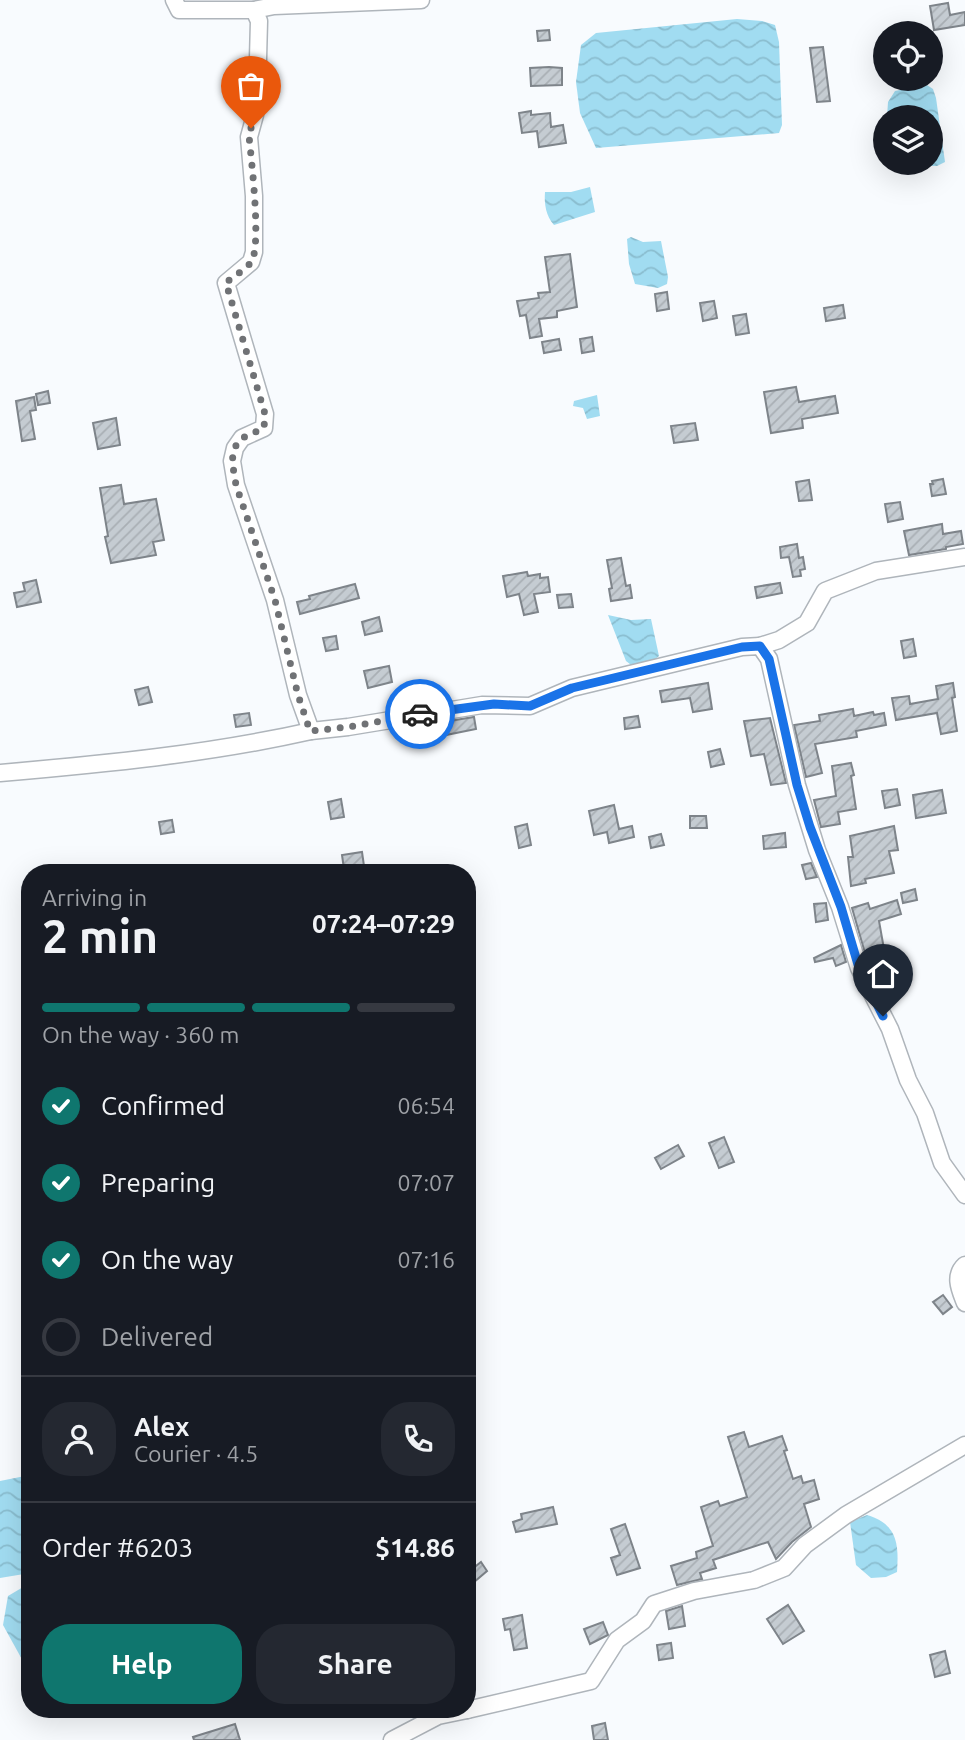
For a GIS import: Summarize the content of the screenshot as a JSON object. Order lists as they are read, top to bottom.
{
  "page": {
    "heading": ["2 min", "Arriving in", "07:24–07:29"],
    "panel": [
      "Alex",
      "Courier · 4.5",
      "Order #6203",
      "$14.86"
    ],
    "bar": "On the way · 360 m",
    "list": [
      ["Confirmed", "06:54"],
      ["Preparing", "07:07"],
      ["On the way", "07:16"],
      "Delivered"
    ],
    "buttons": ["Help", "Share"]
  }
}
